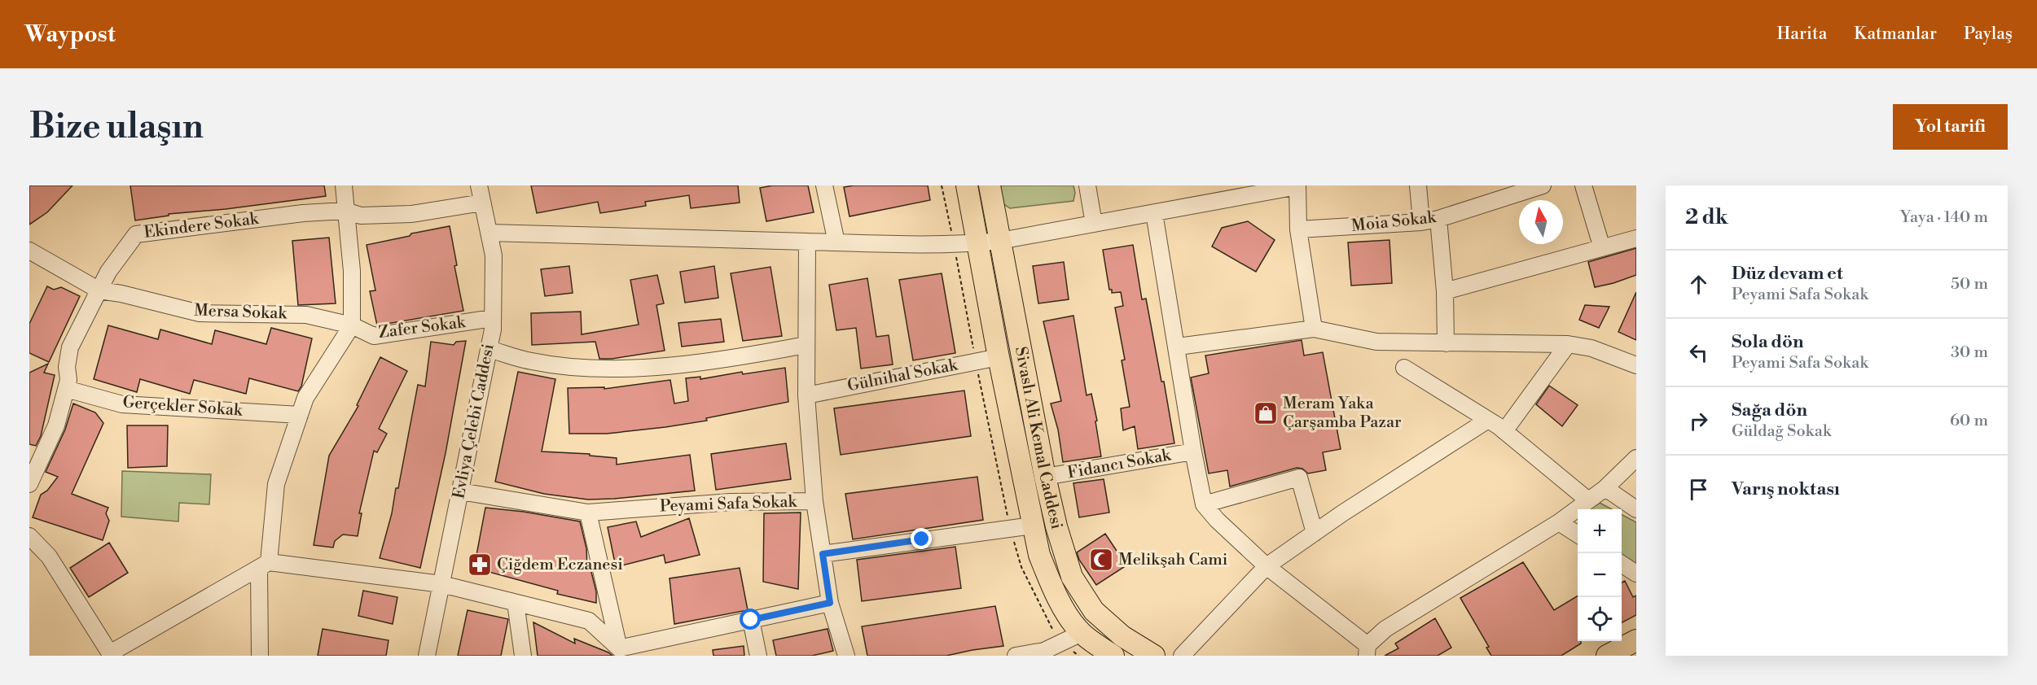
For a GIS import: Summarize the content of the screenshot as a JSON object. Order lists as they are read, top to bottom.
{
  "streets": {
    "main road": ["Sivaslı Ali Kemal Caddesi"],
    "street": [
      "Moia Sokak",
      "Ekindere Sokak",
      "Mersa Sokak",
      "Zafer Sokak",
      "Gülnihal Sokak",
      "Gerçekler Sokak",
      "Evliya Çelebi Caddesi",
      "Fidancı Sokak",
      "Peyami Safa Sokak"
    ]
  },
  "crossings": [
    ["Ekindere Sokak", "Mersa Sokak"],
    ["Ekindere Sokak", "Gerçekler Sokak"],
    ["Ekindere Sokak", "Evliya Çelebi Caddesi"],
    ["Mersa Sokak", "Zafer Sokak"],
    ["Zafer Sokak", "Evliya Çelebi Caddesi"],
    ["Gülnihal Sokak", "Sivaslı Ali Kemal Caddesi"],
    ["Evliya Çelebi Caddesi", "Peyami Safa Sokak"],
    ["Sivaslı Ali Kemal Caddesi", "Fidancı Sokak"]
  ],
  "places": {
    "shop": ["Meram Yaka Çarşamba Pazar"],
    "mosque": ["Melikşah Cami"],
    "pharmacy": ["Çiğdem Eczanesi"]
  },
  "north": "top",
  "page": {
    "header": "Waypost",
    "nav": ["Harita", "Katmanlar", "Paylaş"],
    "buttons": "Yol tarifi",
    "title": "Bize ulaşın",
    "heading": ["2 dk", "Yaya · 140 m"],
    "list": [
      ["Düz devam et", "Peyami Safa Sokak", "50 m"],
      ["Sola dön", "Peyami Safa Sokak", "30 m"],
      ["Sağa dön", "Güldağ Sokak", "60 m"],
      "Varış noktası"
    ],
    "map_buttons": ["+", "−"]
  }
}
